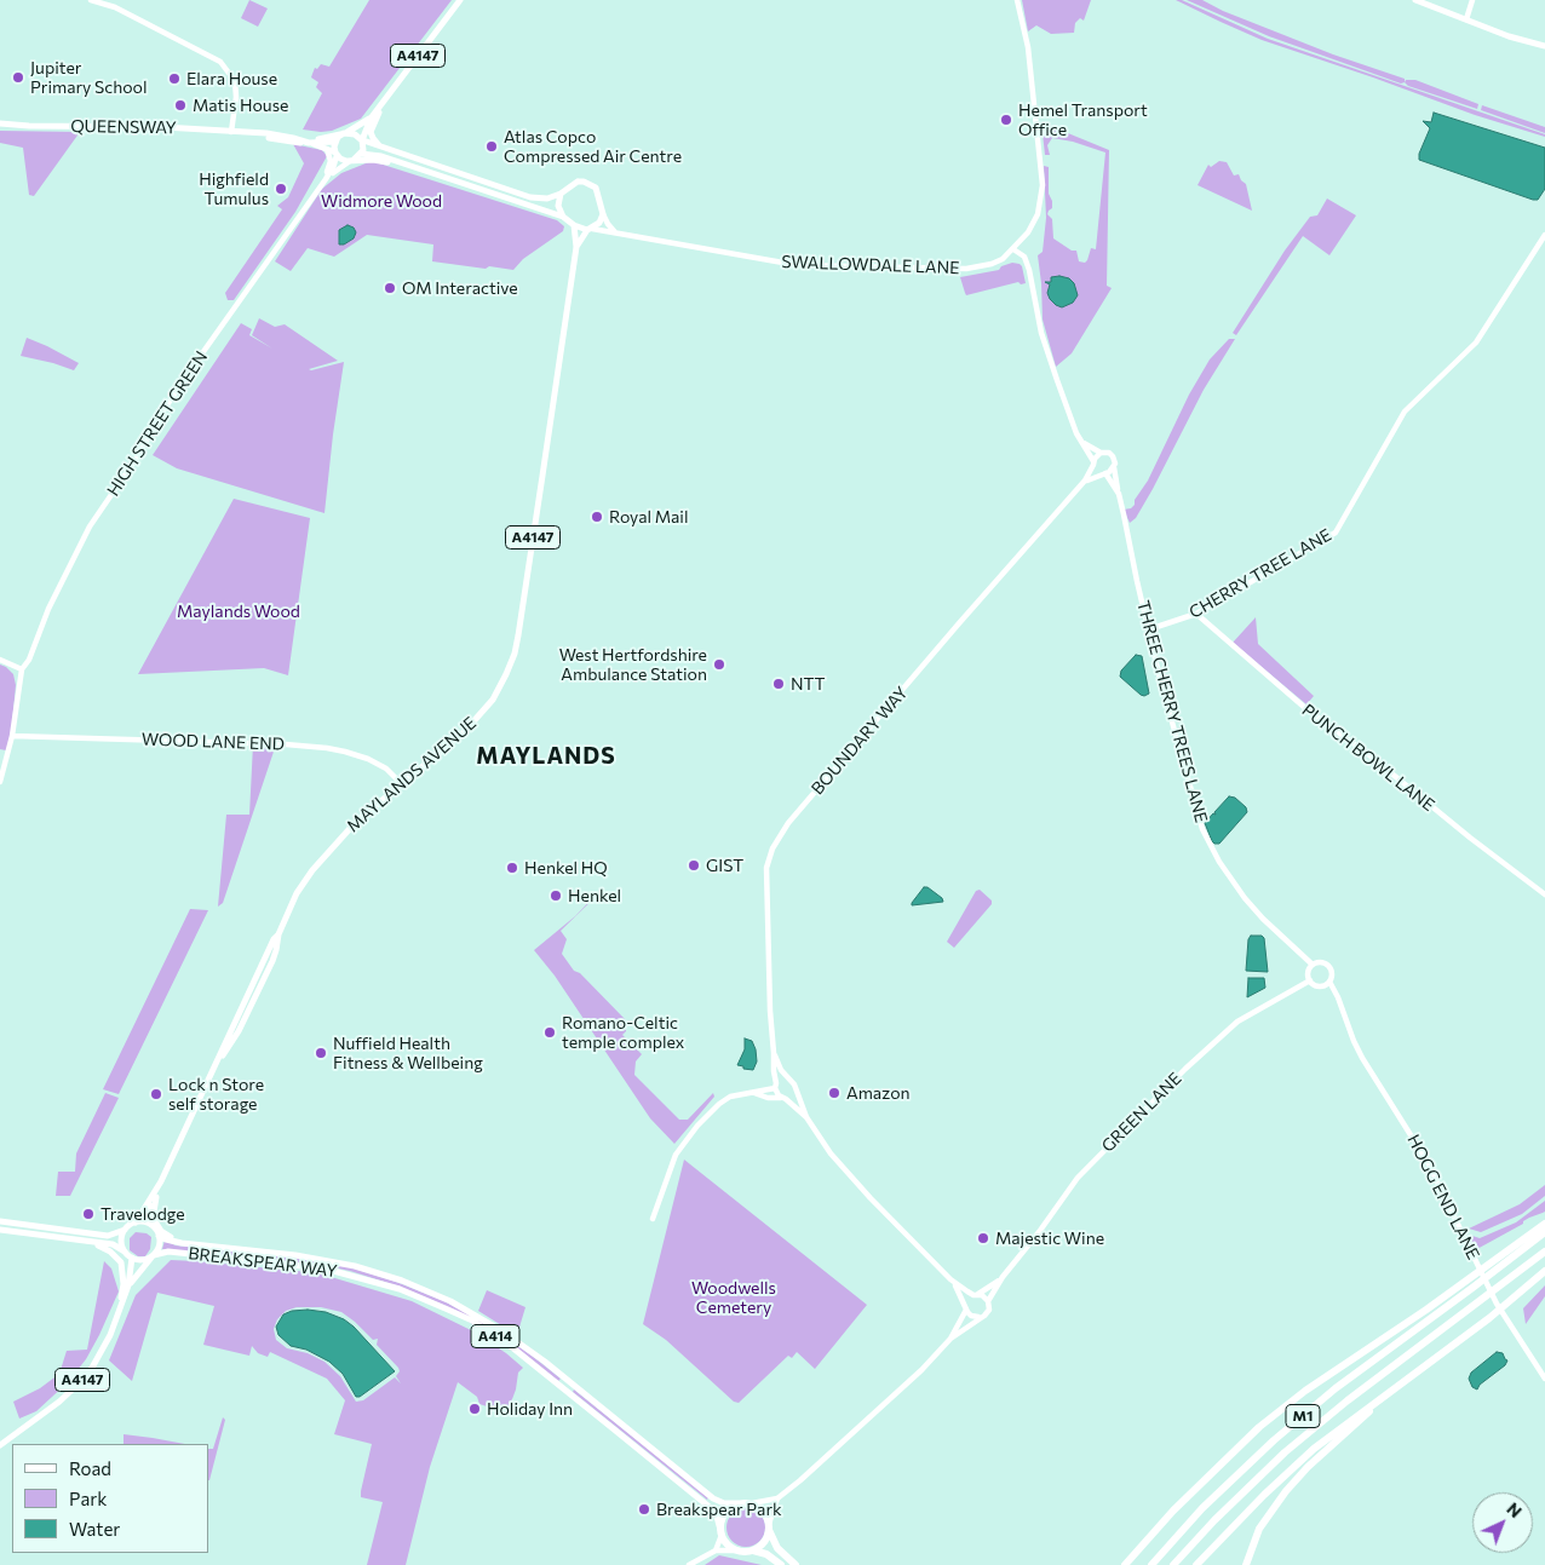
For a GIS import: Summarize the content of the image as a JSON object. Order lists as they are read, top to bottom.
{
  "streets": {
    "highway": ["M1"],
    "main road": [
      "A4147",
      "QUEENSWAY",
      "MAYLANDS AVENUE",
      "BREAKSPEAR WAY",
      "A414"
    ],
    "street": [
      "SWALLOWDALE LANE",
      "HIGH STREET GREEN",
      "CHERRY TREE LANE",
      "THREE CHERRY TREES LANE",
      "BOUNDARY WAY",
      "WOOD LANE END",
      "PUNCH BOWL LANE",
      "GREEN LANE",
      "HOGG END LANE"
    ]
  },
  "crossings": [
    ["A4147", "QUEENSWAY"],
    ["A4147", "SWALLOWDALE LANE"],
    ["A4147", "HIGH STREET GREEN"],
    ["A4147", "MAYLANDS AVENUE"],
    ["A4147", "BREAKSPEAR WAY"],
    ["QUEENSWAY", "HIGH STREET GREEN"],
    ["SWALLOWDALE LANE", "THREE CHERRY TREES LANE"],
    ["SWALLOWDALE LANE", "MAYLANDS AVENUE"],
    ["HIGH STREET GREEN", "WOOD LANE END"],
    ["CHERRY TREE LANE", "THREE CHERRY TREES LANE"],
    ["CHERRY TREE LANE", "PUNCH BOWL LANE"],
    ["THREE CHERRY TREES LANE", "BOUNDARY WAY"],
    ["THREE CHERRY TREES LANE", "GREEN LANE"],
    ["THREE CHERRY TREES LANE", "HOGG END LANE"],
    ["WOOD LANE END", "MAYLANDS AVENUE"],
    ["MAYLANDS AVENUE", "BREAKSPEAR WAY"],
    ["GREEN LANE", "HOGG END LANE"]
  ],
  "districts": ["MAYLANDS"],
  "parks": ["Widmore Wood", "Maylands Wood", "Woodwells Cemetery"],
  "places": [
    "Jupiter Primary School",
    "Elara House",
    "Matis House",
    "Hemel Transport Office",
    "Atlas Copco Compressed Air Centre",
    "Highfield Tumulus",
    "OM Interactive",
    "Royal Mail",
    "West Hertfordshire Ambulance Station",
    "NTT",
    "GIST",
    "Henkel HQ",
    "Henkel",
    "Romano-Celtic temple complex",
    "Nuffield Health Fitness & Wellbeing",
    "Amazon",
    "Lock n Store self storage",
    "Travelodge",
    "Majestic Wine",
    "Holiday Inn",
    "Breakspear Park"
  ],
  "legend": ["Road", "Park", "Water"],
  "north": "top right"
}
